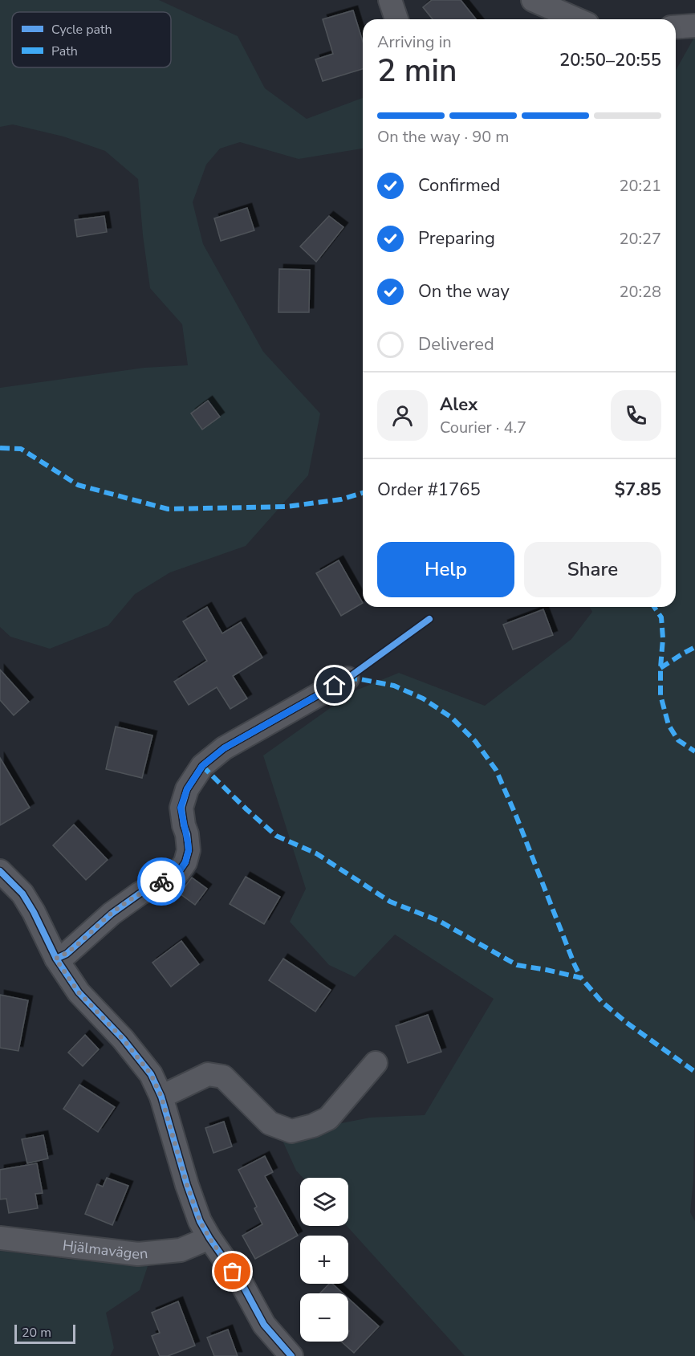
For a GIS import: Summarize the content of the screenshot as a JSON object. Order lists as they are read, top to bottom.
{
  "streets": {
    "street": ["Hjälmavägen"]
  },
  "legend": ["Cycle path", "Path"],
  "scale_bar": "20 m",
  "page": {
    "heading": ["2 min", "Arriving in", "20:50–20:55"],
    "panel": [
      "Alex",
      "Courier · 4.7",
      "Order #1765",
      "$7.85"
    ],
    "bar": "On the way · 90 m",
    "list": [
      ["Confirmed", "20:21"],
      ["Preparing", "20:27"],
      ["On the way", "20:28"],
      "Delivered"
    ],
    "buttons": ["Help", "Share"],
    "map_buttons": ["+", "−"],
    "scale": "20 m"
  }
}
